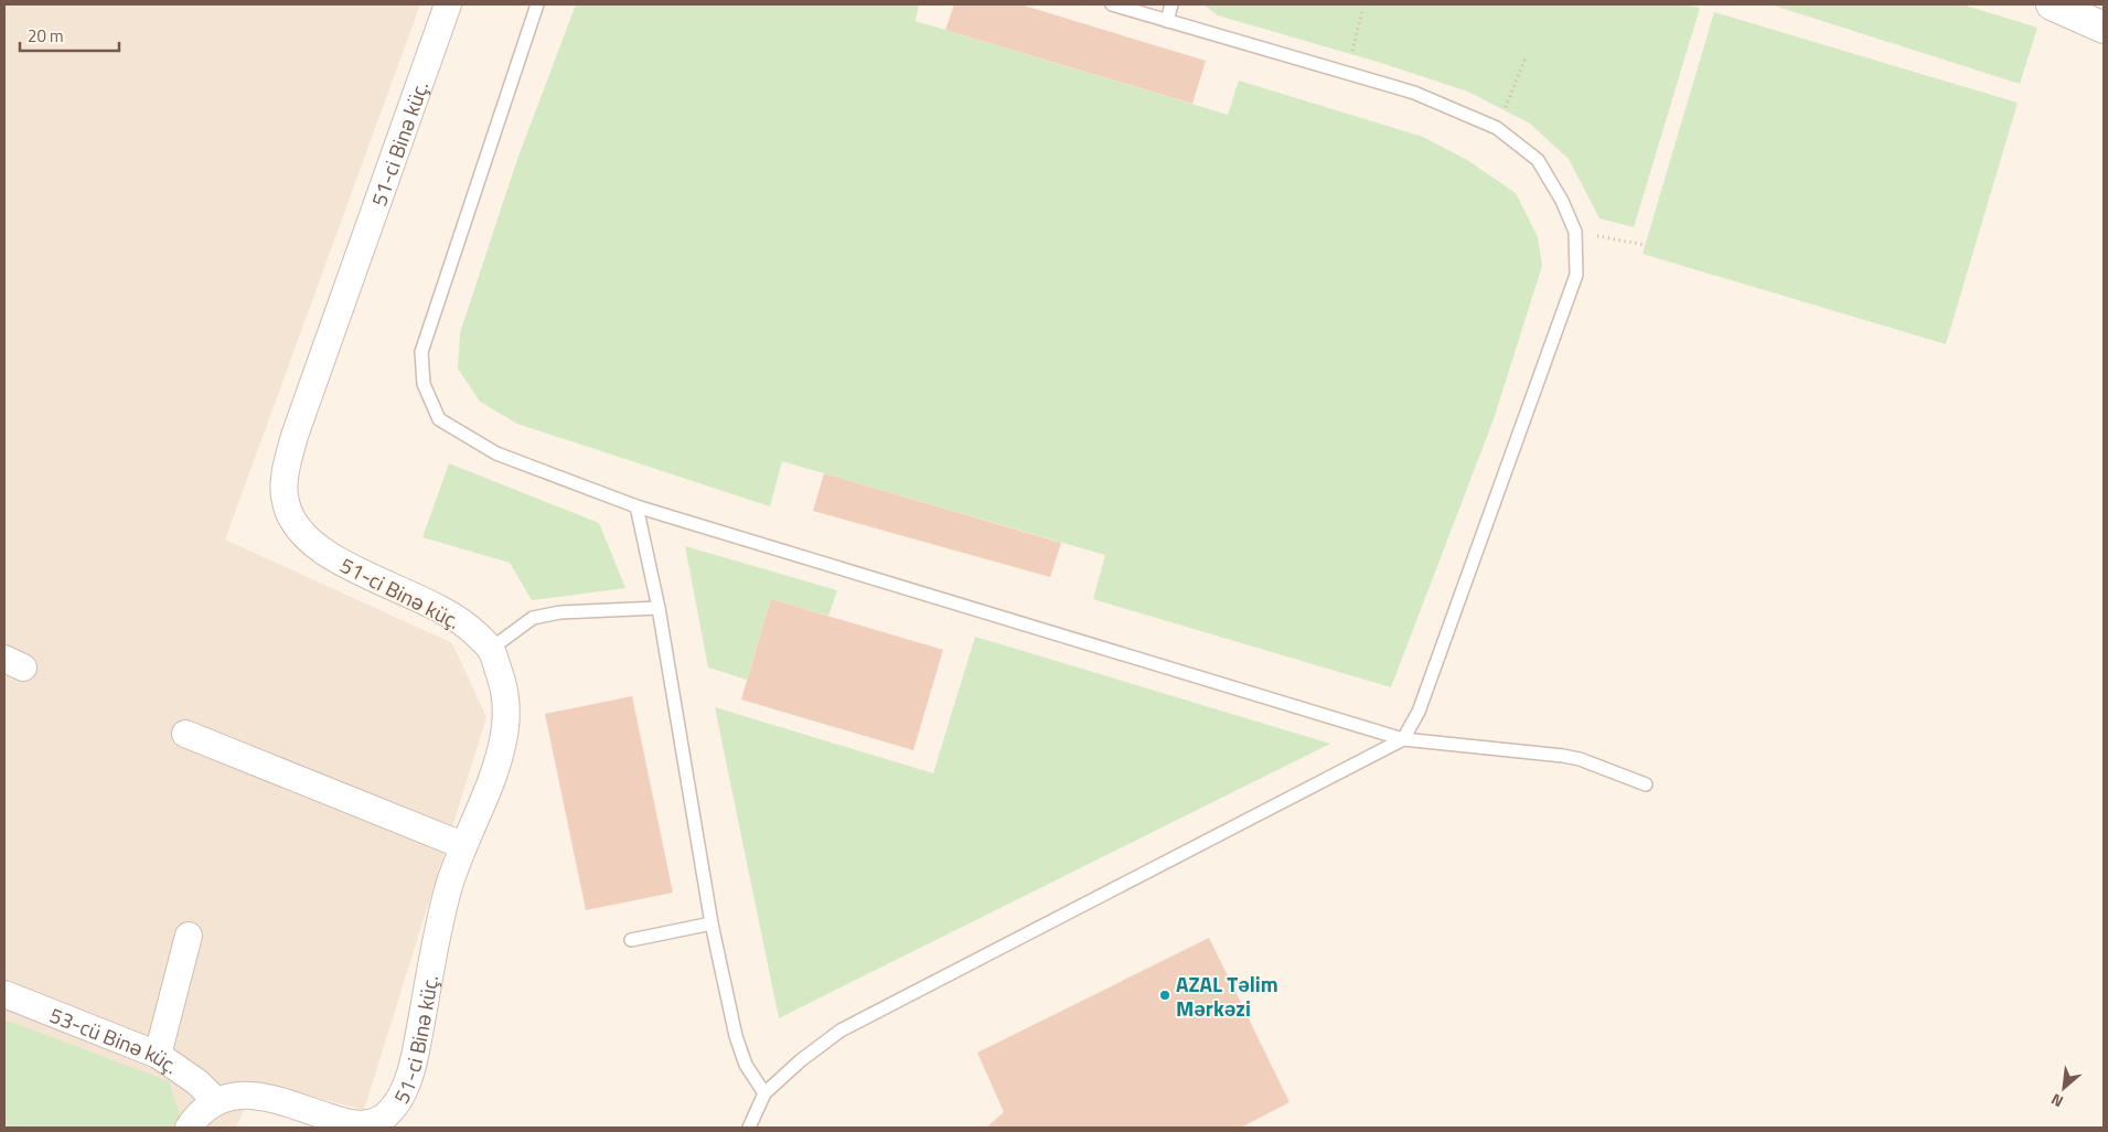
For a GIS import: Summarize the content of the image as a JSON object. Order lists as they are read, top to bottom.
{
  "streets": {
    "street": ["51-ci Binə küç.", "53-cü Binə küç."]
  },
  "crossings": [
    ["51-ci Binə küç.", "53-cü Binə küç."]
  ],
  "places": ["AZAL Təlim Mərkəzi"],
  "scale_bar": "20 m",
  "north": "bottom left"
}
